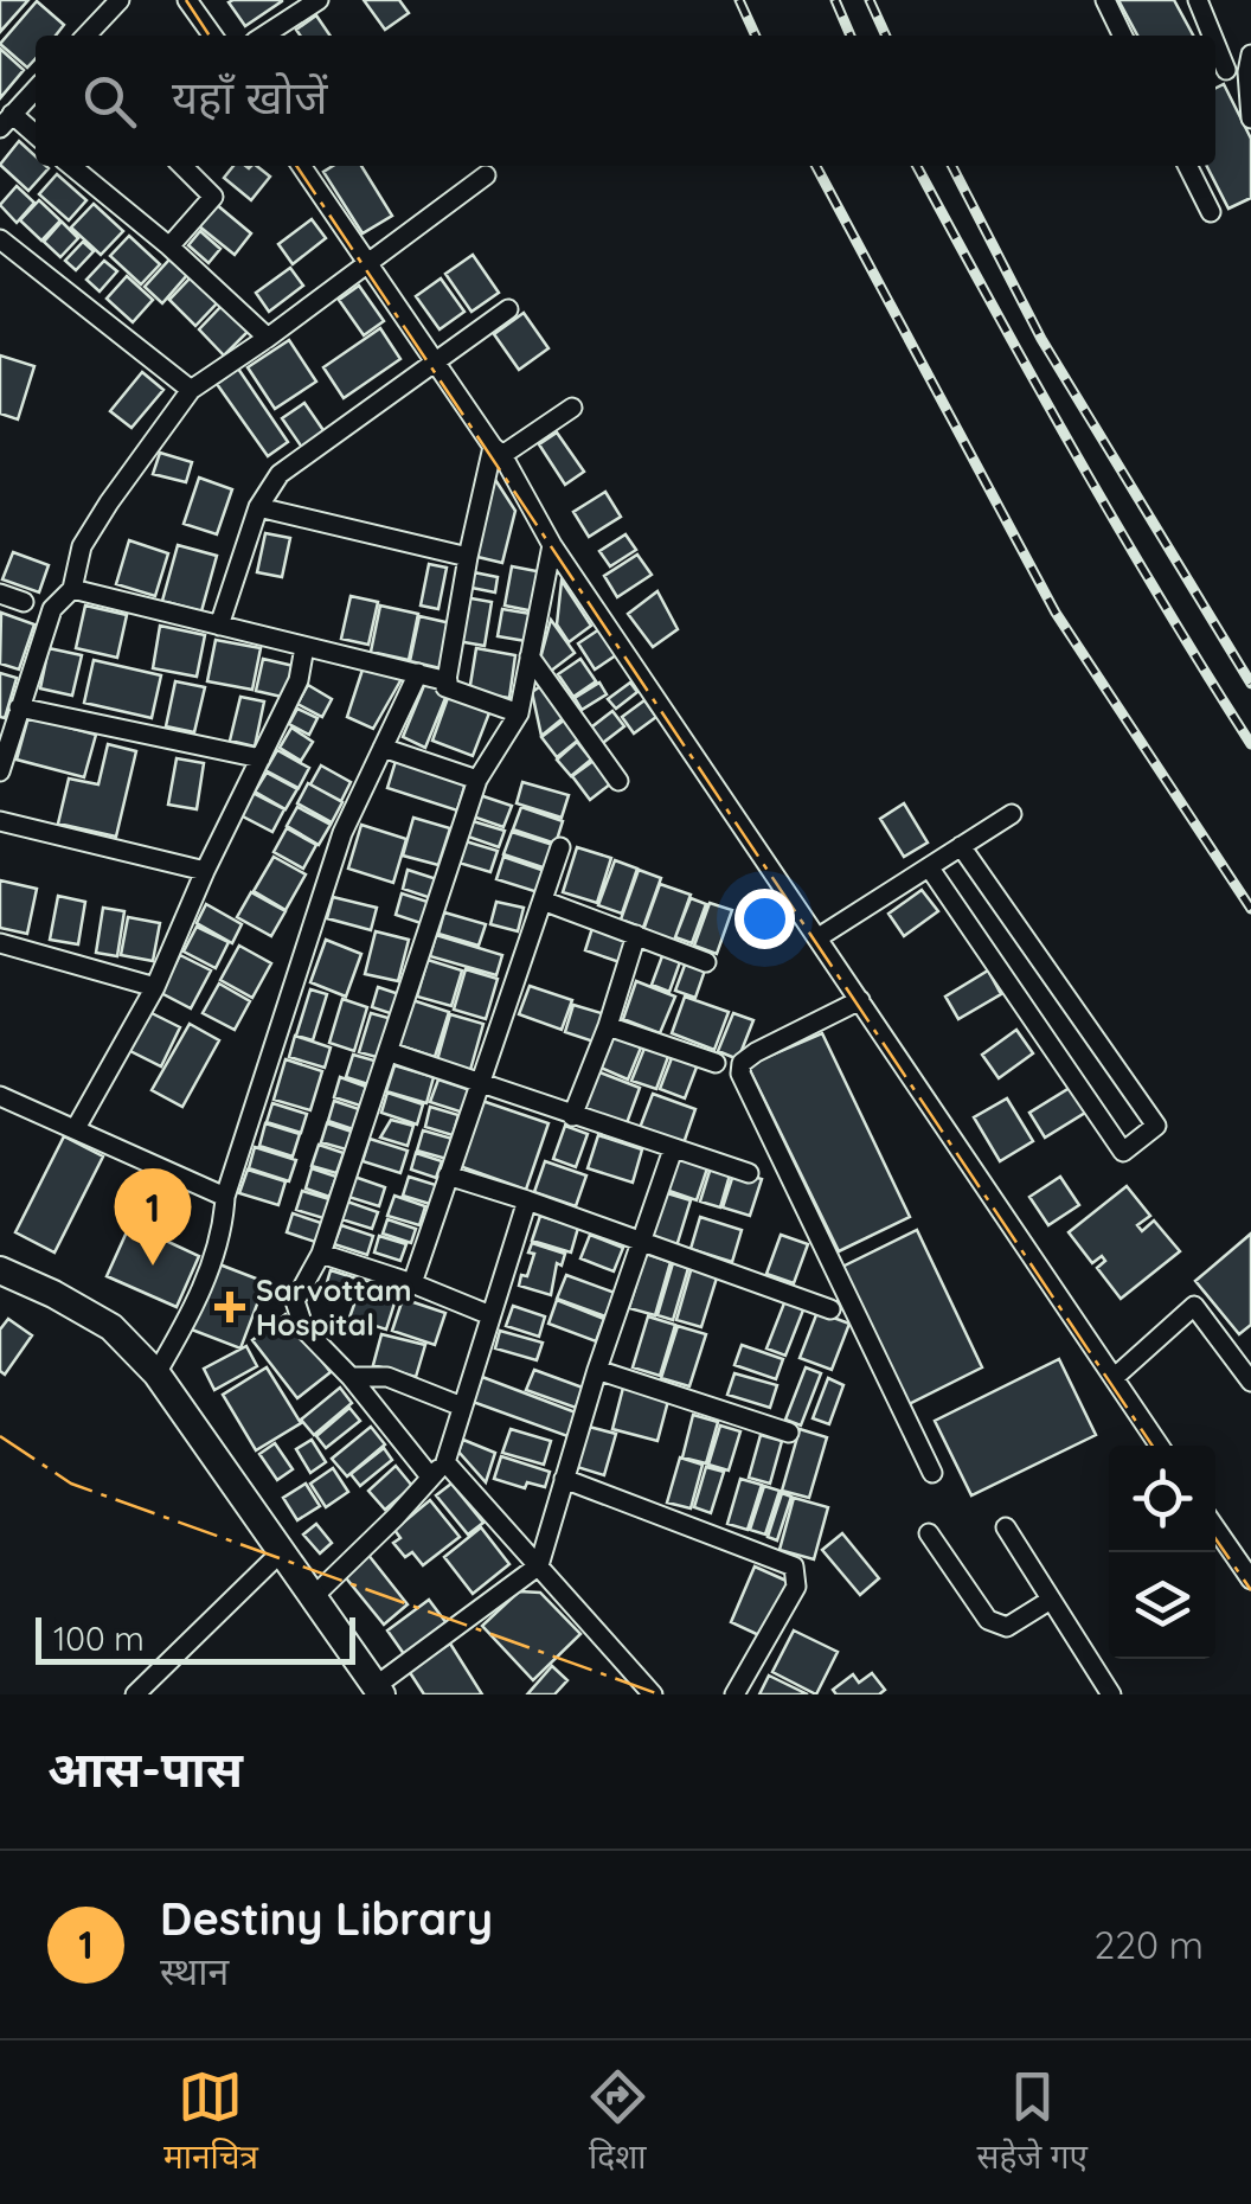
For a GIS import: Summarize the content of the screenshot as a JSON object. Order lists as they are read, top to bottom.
{
  "places": {
    "health": ["Sarvottam Hospital"]
  },
  "scale_bar": "100 m",
  "page": {
    "search": "यहाँ खोजें",
    "pins": "1",
    "scale": "100 m",
    "heading": "आस-पास",
    "list": [
      {
        "mark": "1",
        "name": "Destiny Library",
        "note": "स्थान",
        "value": "220 m"
      }
    ],
    "nav": ["मानचित्र", "दिशा", "सहेजे गए"]
  }
}
